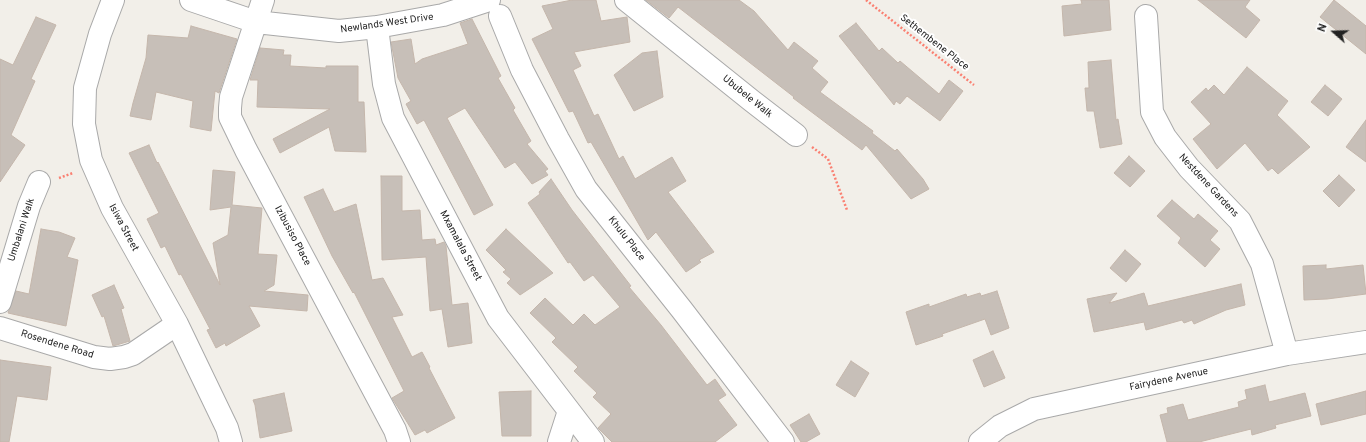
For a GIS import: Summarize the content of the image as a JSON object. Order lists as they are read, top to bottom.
{
  "streets": {
    "street": [
      "Newlands West Drive",
      "Ububele Walk",
      "Nestdene Gardens",
      "Isiwa Street",
      "Umbalani Walk",
      "Izibusiso Place",
      "Khulu Place",
      "Mxamalala Street",
      "Rosendene Road",
      "Fairydene Avenue"
    ],
    "path": ["Sethembene Place"]
  },
  "crossings": [
    ["Newlands West Drive", "Izibusiso Place"],
    ["Newlands West Drive", "Khulu Place"],
    ["Newlands West Drive", "Mxamalala Street"],
    ["Nestdene Gardens", "Fairydene Avenue"],
    ["Isiwa Street", "Rosendene Road"]
  ],
  "north": "left"
}
